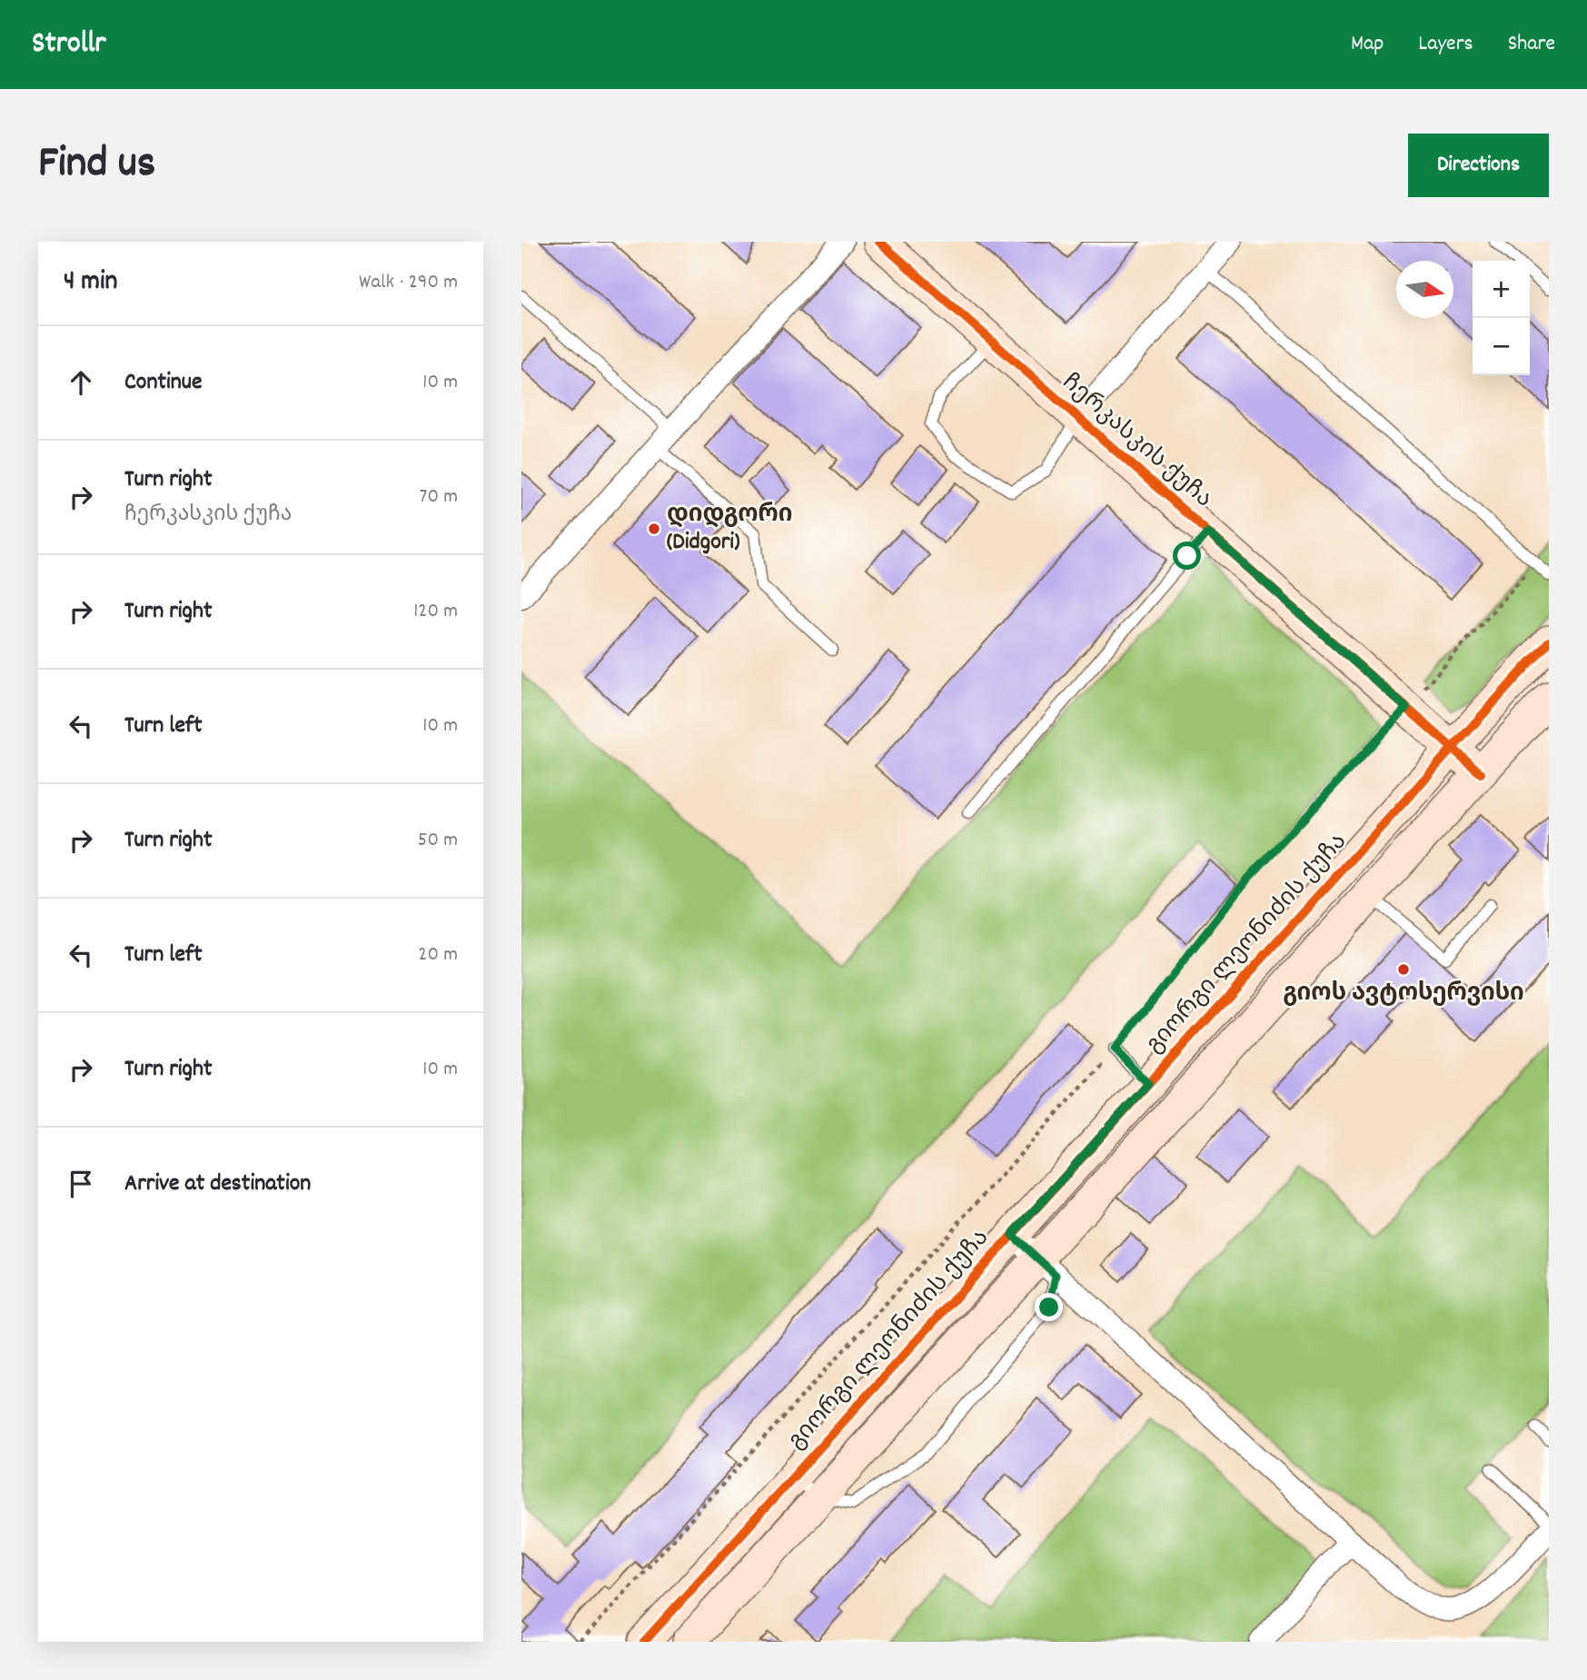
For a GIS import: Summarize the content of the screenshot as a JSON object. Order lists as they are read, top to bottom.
{
  "streets": {
    "street": ["ჩერკასკის ქუჩა", "გიორგი ლეონიძის ქუჩა"]
  },
  "crossings": [
    ["ჩერკასკის ქუჩა", "გიორგი ლეონიძის ქუჩა"]
  ],
  "places": ["დიდგორი (Didgori)", "გიოს ავტოსერვისი"],
  "north": "right",
  "page": {
    "header": "Strollr",
    "nav": ["Map", "Layers", "Share"],
    "title": "Find us",
    "buttons": "Directions",
    "heading": ["4 min", "Walk · 290 m"],
    "map_buttons": ["+", "−"],
    "list": [
      ["Continue", "10 m"],
      ["Turn right", "ჩერკასკის ქუჩა", "70 m"],
      ["Turn right", "120 m"],
      ["Turn left", "10 m"],
      ["Turn right", "50 m"],
      ["Turn left", "20 m"],
      ["Turn right", "10 m"],
      "Arrive at destination"
    ]
  }
}
